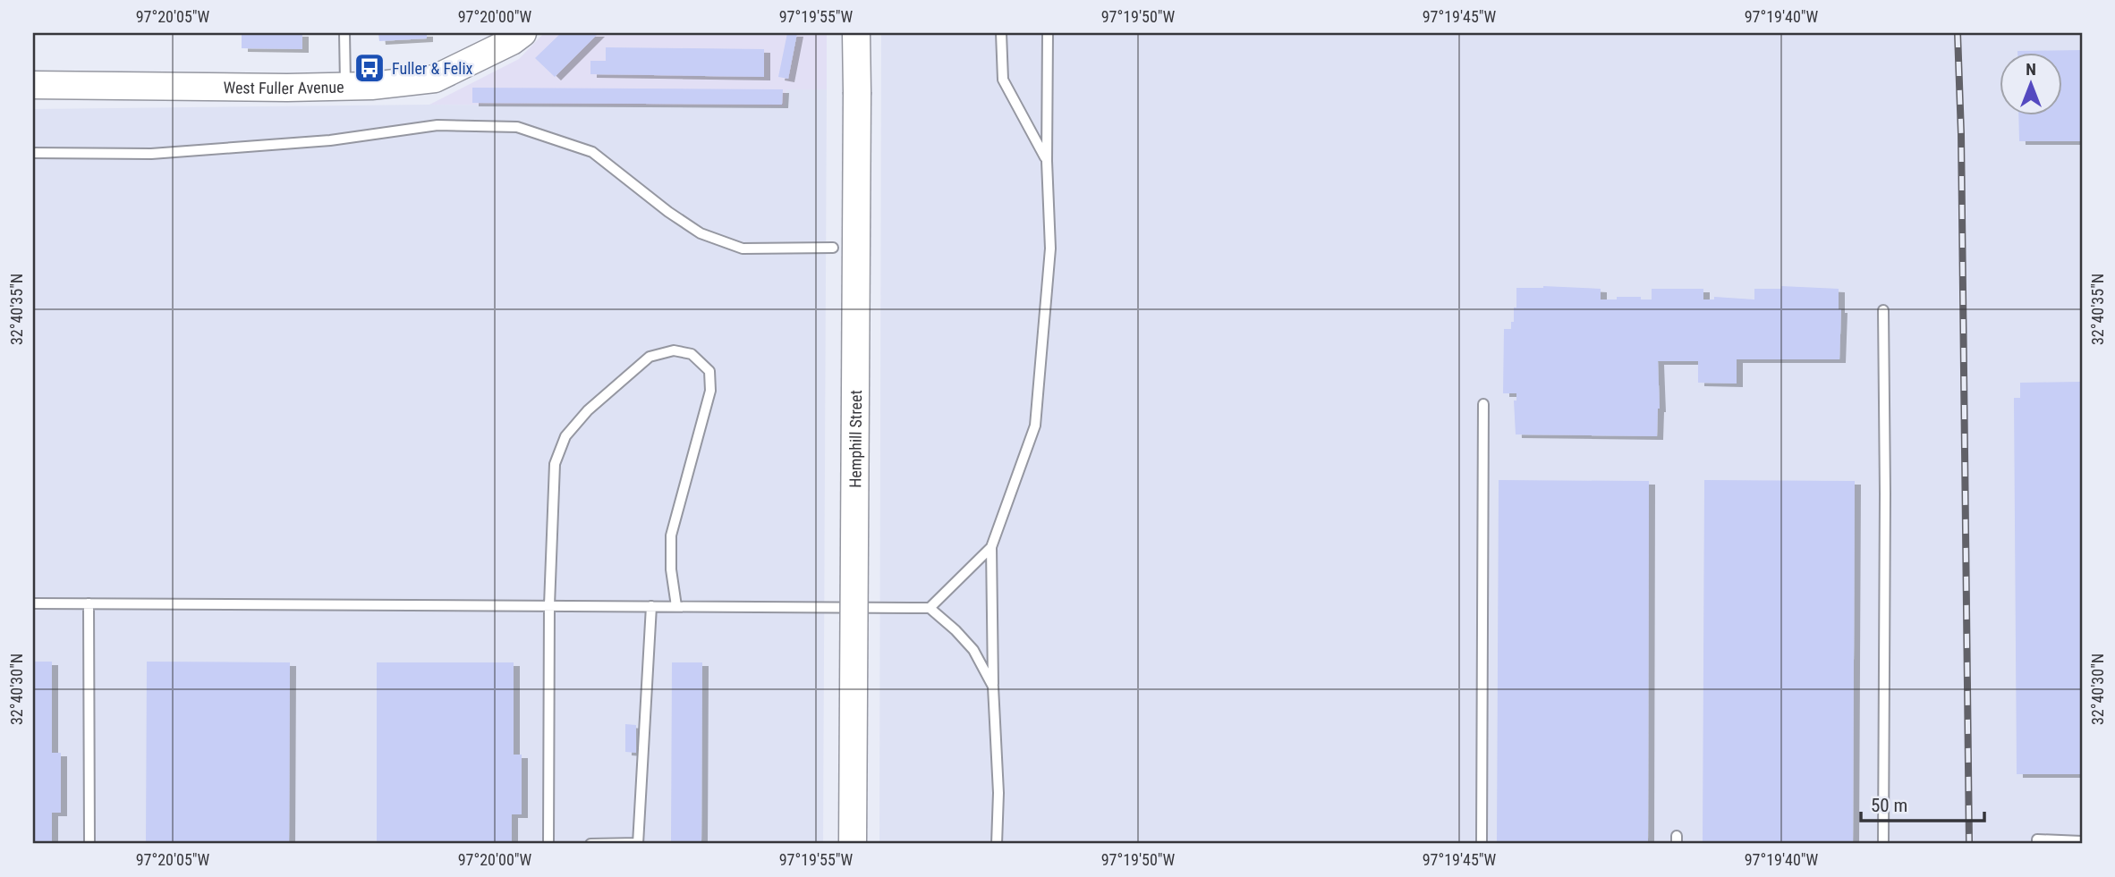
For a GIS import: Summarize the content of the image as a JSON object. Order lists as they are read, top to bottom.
{
  "streets": {
    "main road": ["West Fuller Avenue", "Hemphill Street"]
  },
  "places": {
    "bus stop": ["Fuller & Felix"]
  },
  "scale_bar": "50 m",
  "north": "top",
  "coordinates": [
    "97°20'05\"W",
    "97°20'00\"W",
    "97°19'55\"W",
    "97°19'50\"W",
    "97°19'45\"W",
    "97°19'40\"W",
    "32°40'35\"N",
    "32°40'30\"N"
  ]
}
